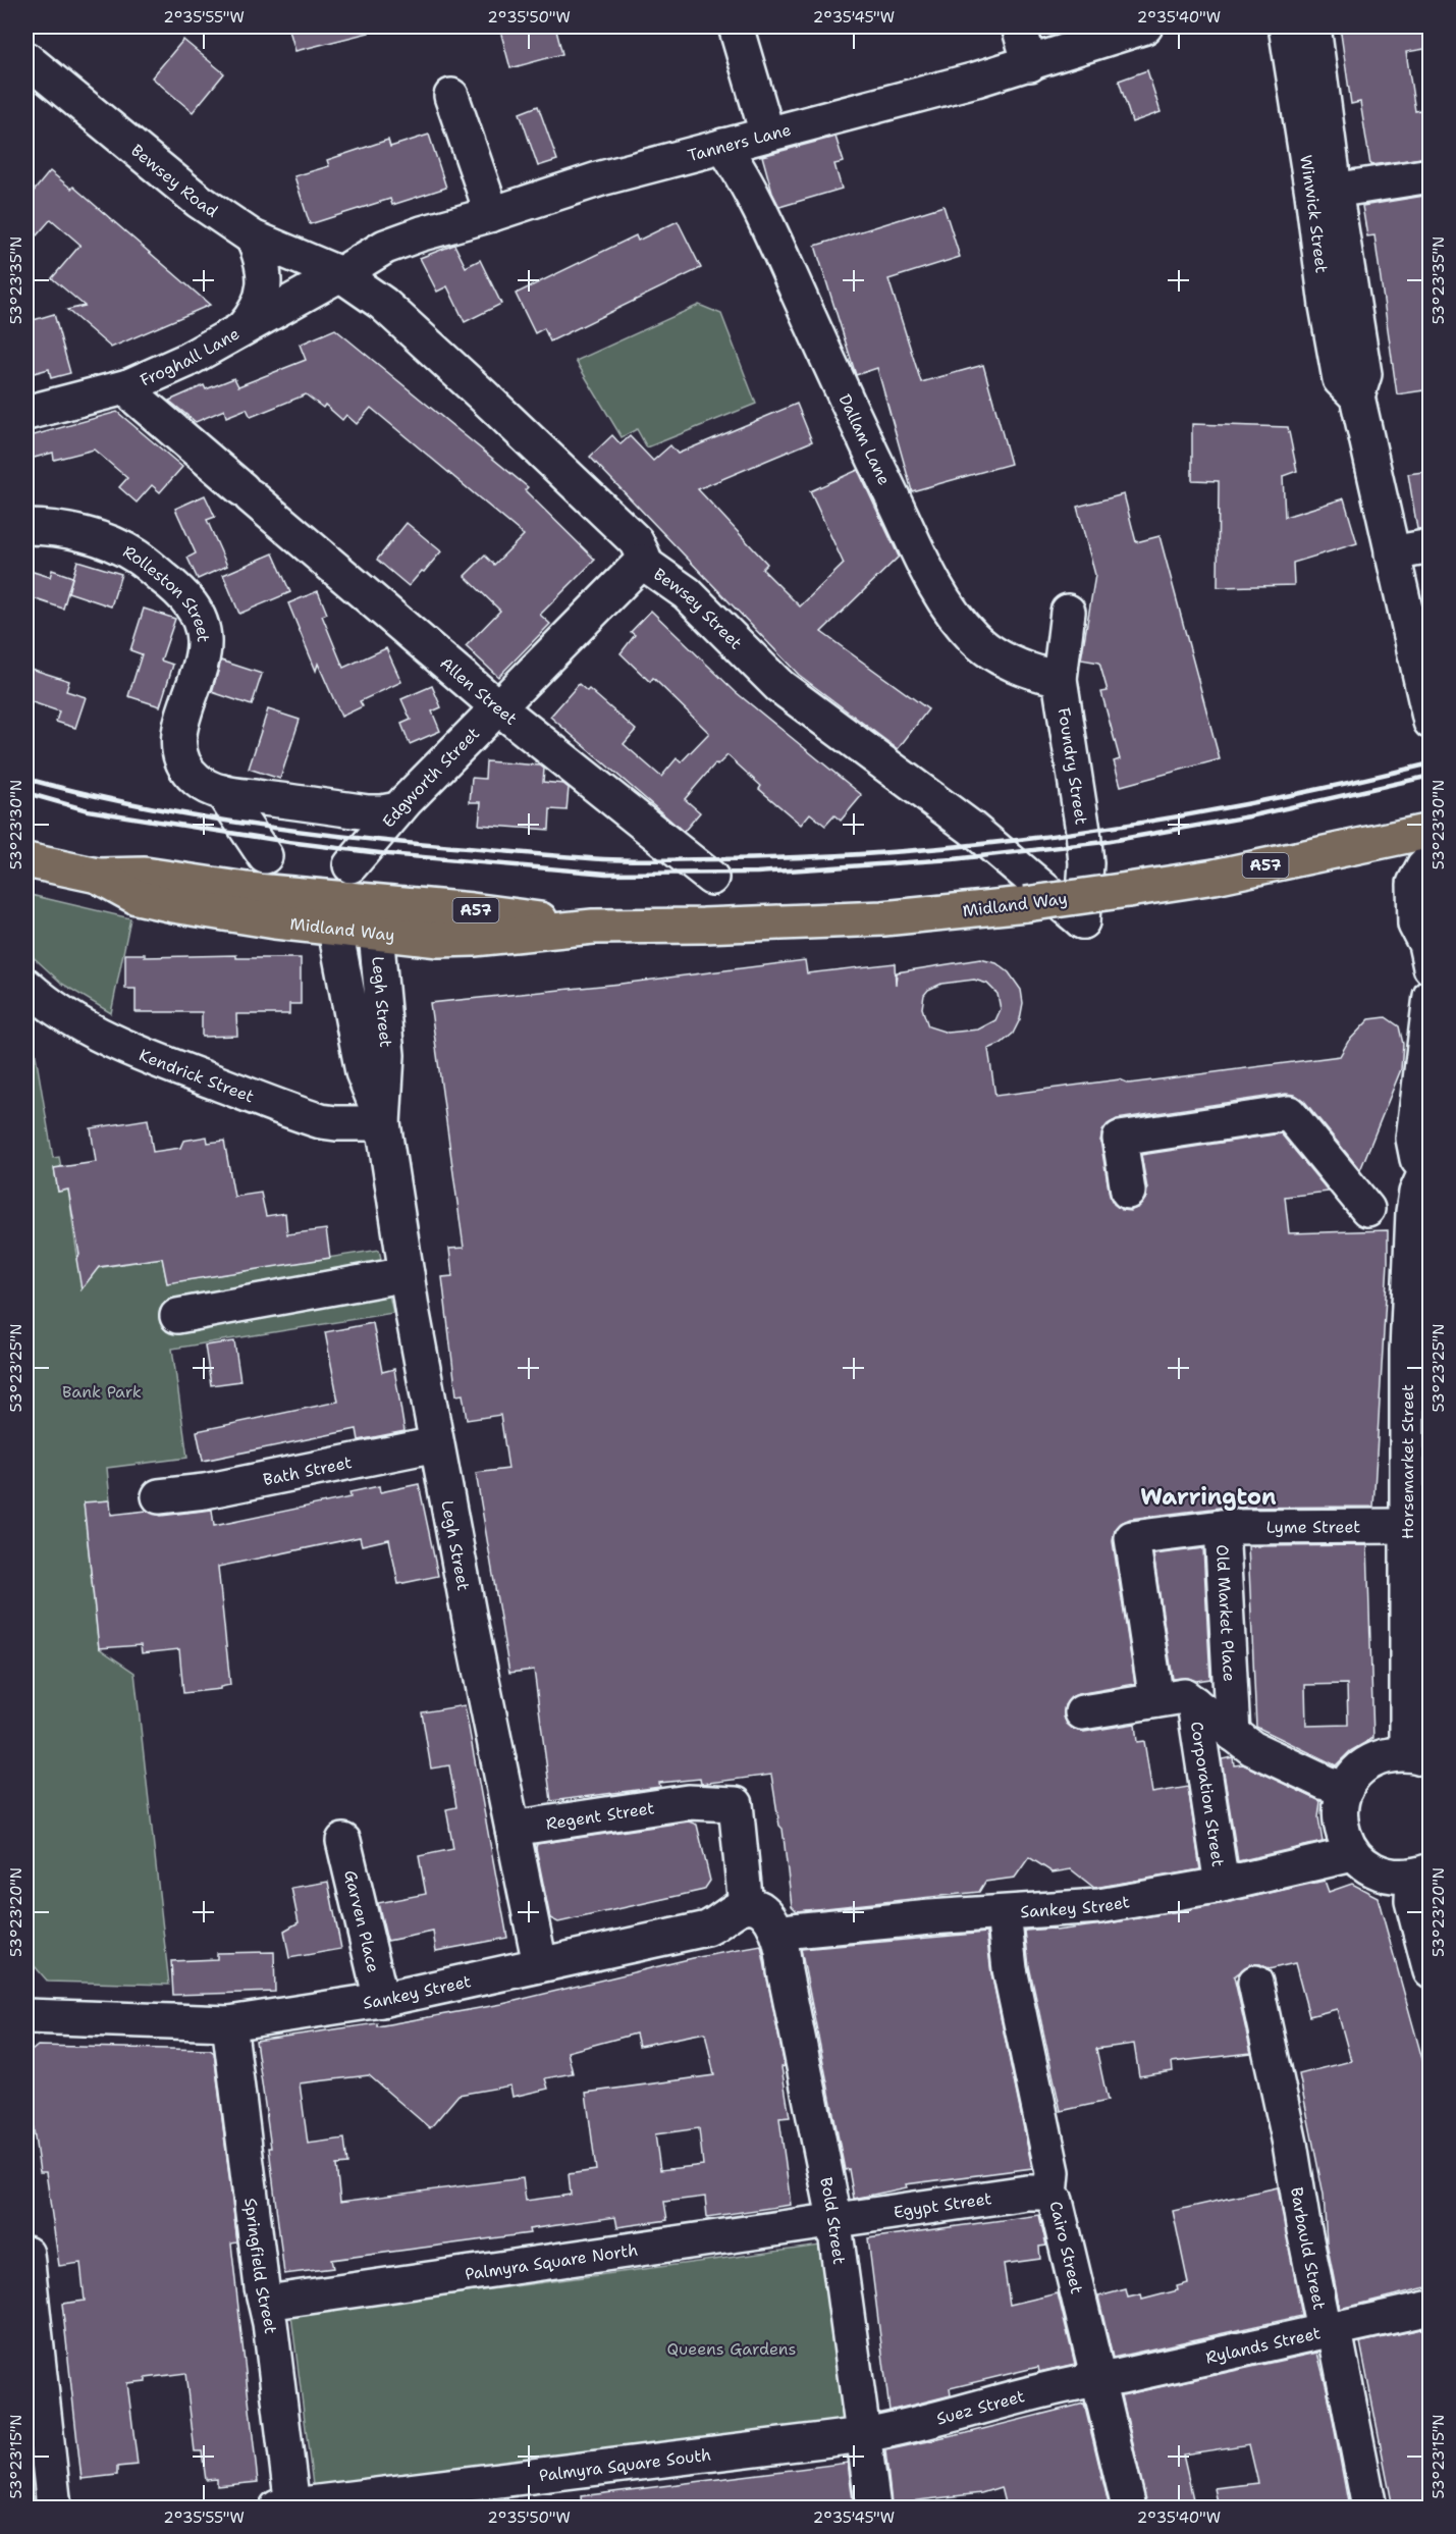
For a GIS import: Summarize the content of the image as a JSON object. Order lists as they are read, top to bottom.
{
  "streets": {
    "highway": ["A57", "Midland Way"],
    "street": [
      "Tanners Lane",
      "Bewsey Road",
      "Winwick Street",
      "Froghall Lane",
      "Dallam Lane",
      "Rolleston Street",
      "Bewsey Street",
      "Allen Street",
      "Foundry Street",
      "Edgworth Street",
      "Legh Street",
      "Kendrick Street",
      "Horsemarket Street",
      "Bath Street",
      "Lyme Street",
      "Old Market Place",
      "Corporation Street",
      "Regent Street",
      "Sankey Street",
      "Garven Place",
      "Egypt Street",
      "Bold Street",
      "Cairo Street",
      "Barbauld Street",
      "Palmyra Square North",
      "Springfield Street",
      "Rylands Street",
      "Suez Street",
      "Palmyra Square South"
    ]
  },
  "crossings": [
    ["Tanners Lane", "Bewsey Road"],
    ["Tanners Lane", "Froghall Lane"],
    ["Tanners Lane", "Dallam Lane"],
    ["Tanners Lane", "Bewsey Street"],
    ["Bewsey Road", "Froghall Lane"],
    ["Bewsey Road", "Bewsey Street"],
    ["Froghall Lane", "Bewsey Street"],
    ["Froghall Lane", "Allen Street"],
    ["Dallam Lane", "Foundry Street"],
    ["Rolleston Street", "Edgworth Street"],
    ["Bewsey Street", "Foundry Street"],
    ["Bewsey Street", "Edgworth Street"],
    ["Allen Street", "Edgworth Street"],
    ["Midland Way", "Legh Street"],
    ["Legh Street", "Kendrick Street"],
    ["Legh Street", "Bath Street"],
    ["Legh Street", "Regent Street"],
    ["Legh Street", "Sankey Street"],
    ["Horsemarket Street", "Lyme Street"],
    ["Lyme Street", "Old Market Place"],
    ["Corporation Street", "Sankey Street"],
    ["Regent Street", "Sankey Street"],
    ["Sankey Street", "Garven Place"],
    ["Sankey Street", "Bold Street"],
    ["Sankey Street", "Cairo Street"],
    ["Sankey Street", "Springfield Street"],
    ["Egypt Street", "Bold Street"],
    ["Egypt Street", "Cairo Street"],
    ["Egypt Street", "Palmyra Square North"],
    ["Bold Street", "Palmyra Square North"],
    ["Bold Street", "Suez Street"],
    ["Bold Street", "Palmyra Square South"],
    ["Cairo Street", "Rylands Street"],
    ["Cairo Street", "Suez Street"],
    ["Barbauld Street", "Rylands Street"],
    ["Palmyra Square North", "Springfield Street"],
    ["Springfield Street", "Palmyra Square South"],
    ["Rylands Street", "Suez Street"],
    ["Suez Street", "Palmyra Square South"]
  ],
  "districts": ["Warrington"],
  "parks": ["Bank Park", "Queens Gardens"],
  "coordinates": [
    "2°35'55\"W",
    "2°35'50\"W",
    "2°35'45\"W",
    "2°35'40\"W",
    "53°23'35\"N",
    "53°23'30\"N",
    "53°23'25\"N",
    "53°23'20\"N",
    "53°23'15\"N"
  ]
}
